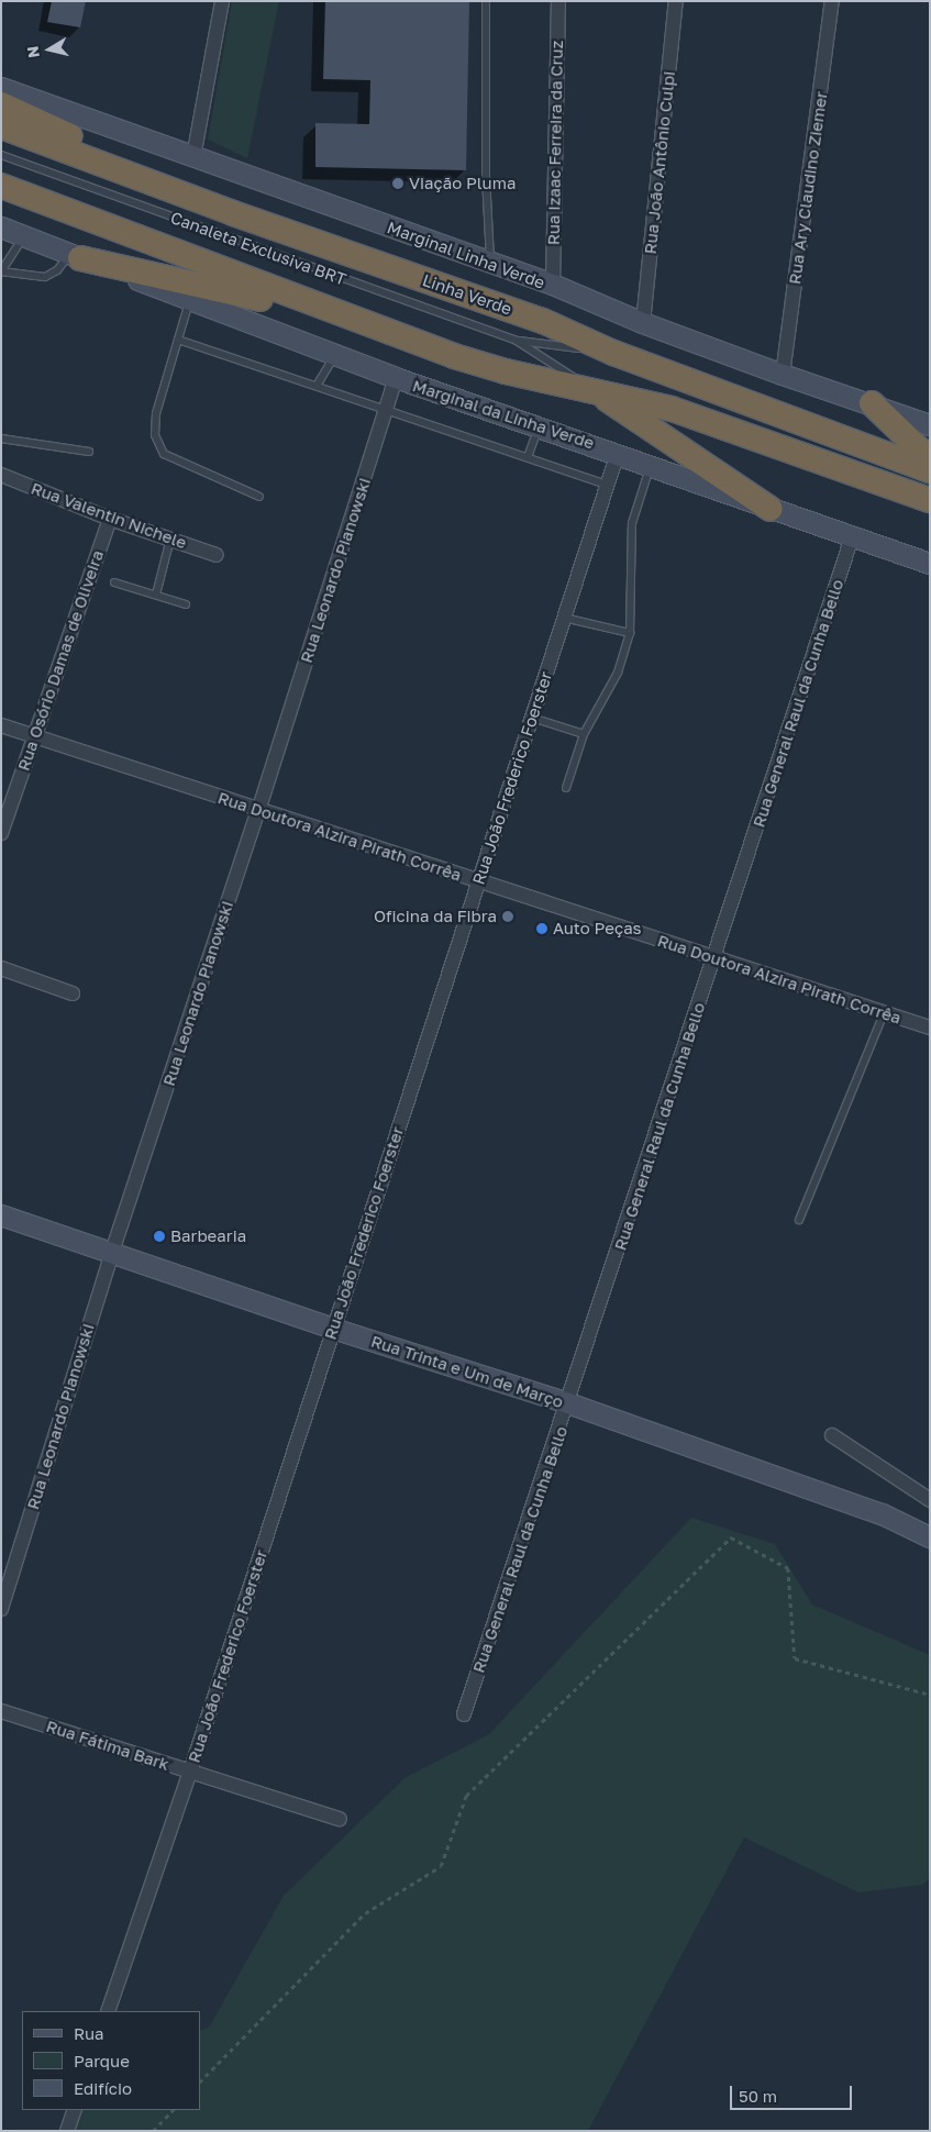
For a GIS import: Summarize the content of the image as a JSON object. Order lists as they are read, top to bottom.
{
  "streets": {
    "highway": ["Linha Verde"],
    "main road": ["Marginal Linha Verde", "Marginal da Linha Verde", "Rua Trinta e Um de Março"],
    "street": [
      "Rua Izaac Ferreira da Cruz",
      "Rua João Antônio Culpi",
      "Rua Ary Claudino Ziemer",
      "Rua Valentin Nichele",
      "Rua Leonardo Pianowski",
      "Rua Osório Damas de Oliveira",
      "Rua General Raul da Cunha Bello",
      "Rua João Frederico Foerster",
      "Rua Doutora Alzira Pirath Corrêa",
      "Rua Fátima Bark"
    ],
    "lane": ["Canaleta Exclusiva BRT"]
  },
  "crossings": [
    ["Rua Izaac Ferreira da Cruz", "Marginal Linha Verde"],
    ["Rua João Antônio Culpi", "Marginal Linha Verde"],
    ["Rua Ary Claudino Ziemer", "Marginal Linha Verde"],
    ["Canaleta Exclusiva BRT", "Linha Verde"],
    ["Marginal da Linha Verde", "Rua Leonardo Pianowski"],
    ["Marginal da Linha Verde", "Rua General Raul da Cunha Bello"],
    ["Marginal da Linha Verde", "Rua João Frederico Foerster"],
    ["Rua Valentin Nichele", "Rua Osório Damas de Oliveira"],
    ["Rua Leonardo Pianowski", "Rua Doutora Alzira Pirath Corrêa"],
    ["Rua Leonardo Pianowski", "Rua Trinta e Um de Março"],
    ["Rua Osório Damas de Oliveira", "Rua Doutora Alzira Pirath Corrêa"],
    ["Rua General Raul da Cunha Bello", "Rua Doutora Alzira Pirath Corrêa"],
    ["Rua General Raul da Cunha Bello", "Rua Trinta e Um de Março"],
    ["Rua João Frederico Foerster", "Rua Doutora Alzira Pirath Corrêa"],
    ["Rua João Frederico Foerster", "Rua Trinta e Um de Março"],
    ["Rua João Frederico Foerster", "Rua Fátima Bark"]
  ],
  "places": [
    "Viação Pluma",
    "Oficina da Fibra",
    "Auto Peças",
    "Barbearia"
  ],
  "legend": ["Rua", "Parque", "Edifício"],
  "scale_bar": "50 m",
  "north": "left"
}
